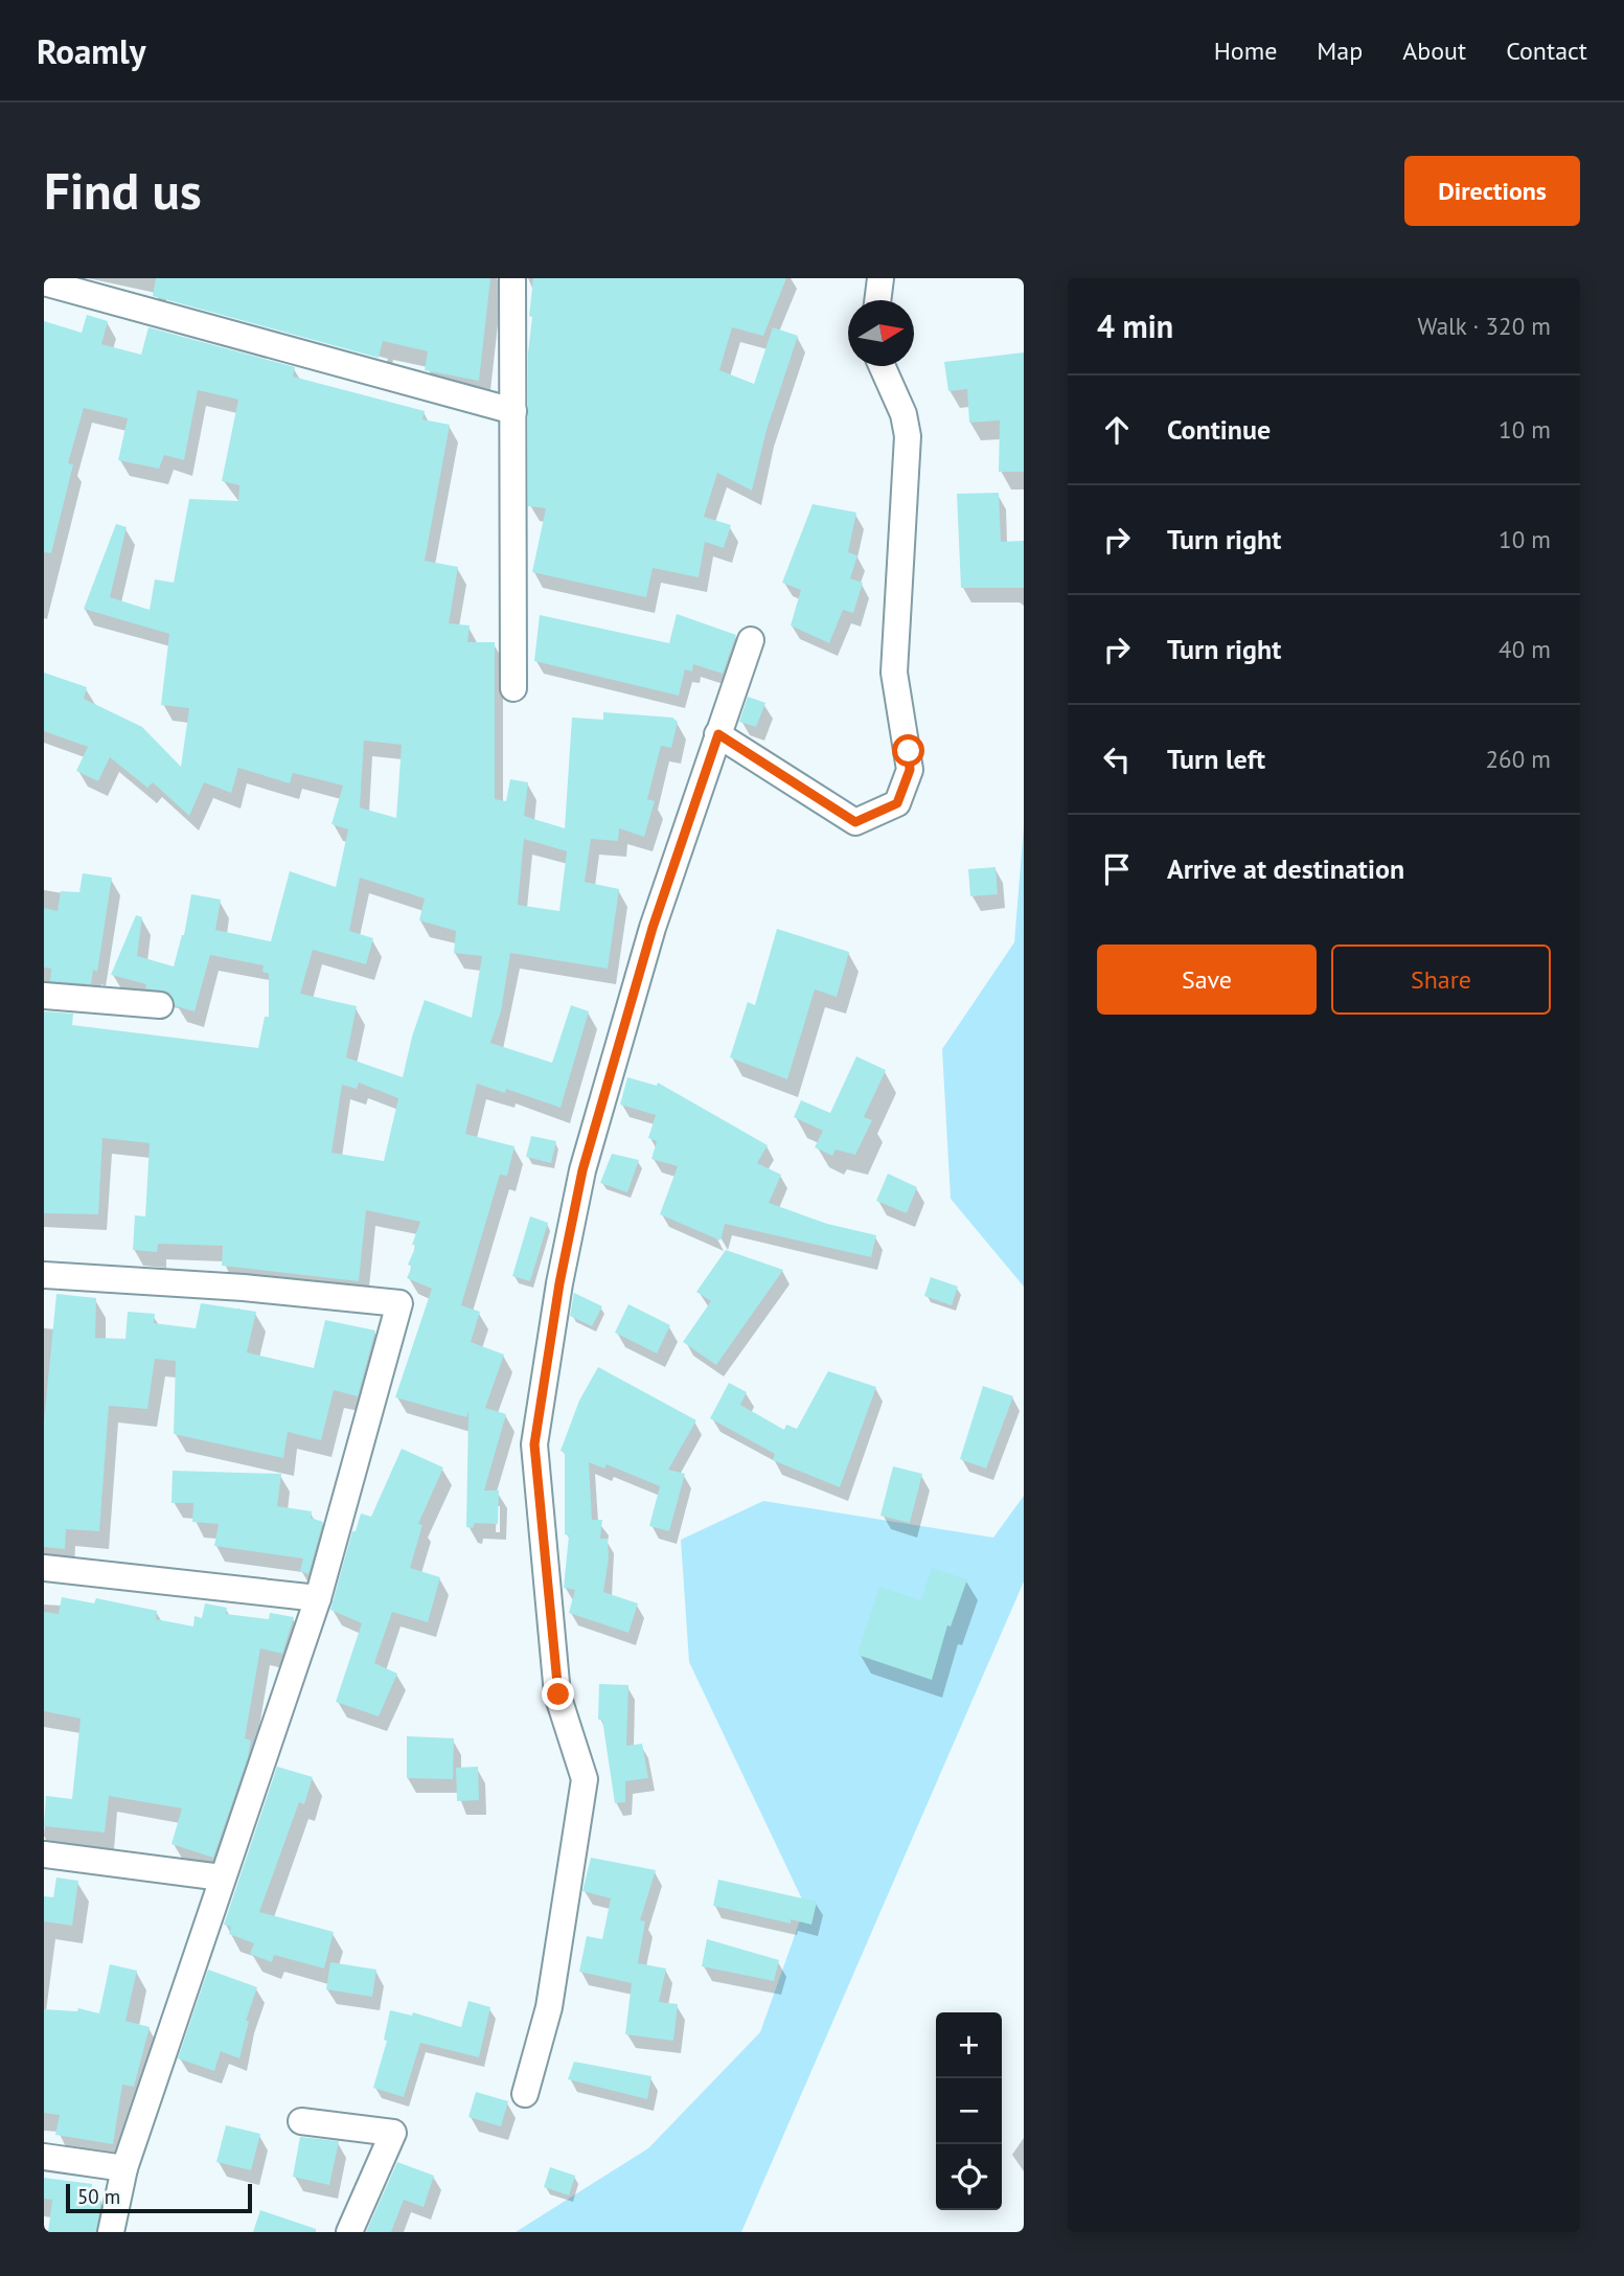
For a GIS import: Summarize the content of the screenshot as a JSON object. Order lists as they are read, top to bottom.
{
  "scale_bar": "50 m",
  "north": "right",
  "page": {
    "header": "Roamly",
    "nav": [
      "Home",
      "Map",
      "About",
      "Contact"
    ],
    "buttons": [
      "Directions",
      ["Save", "Share"]
    ],
    "title": "Find us",
    "heading": ["4 min", "Walk · 320 m"],
    "list": [
      ["Continue", "10 m"],
      ["Turn right", "10 m"],
      ["Turn right", "40 m"],
      ["Turn left", "260 m"],
      "Arrive at destination"
    ],
    "map_buttons": ["+", "−"],
    "scale": "50 m"
  }
}
